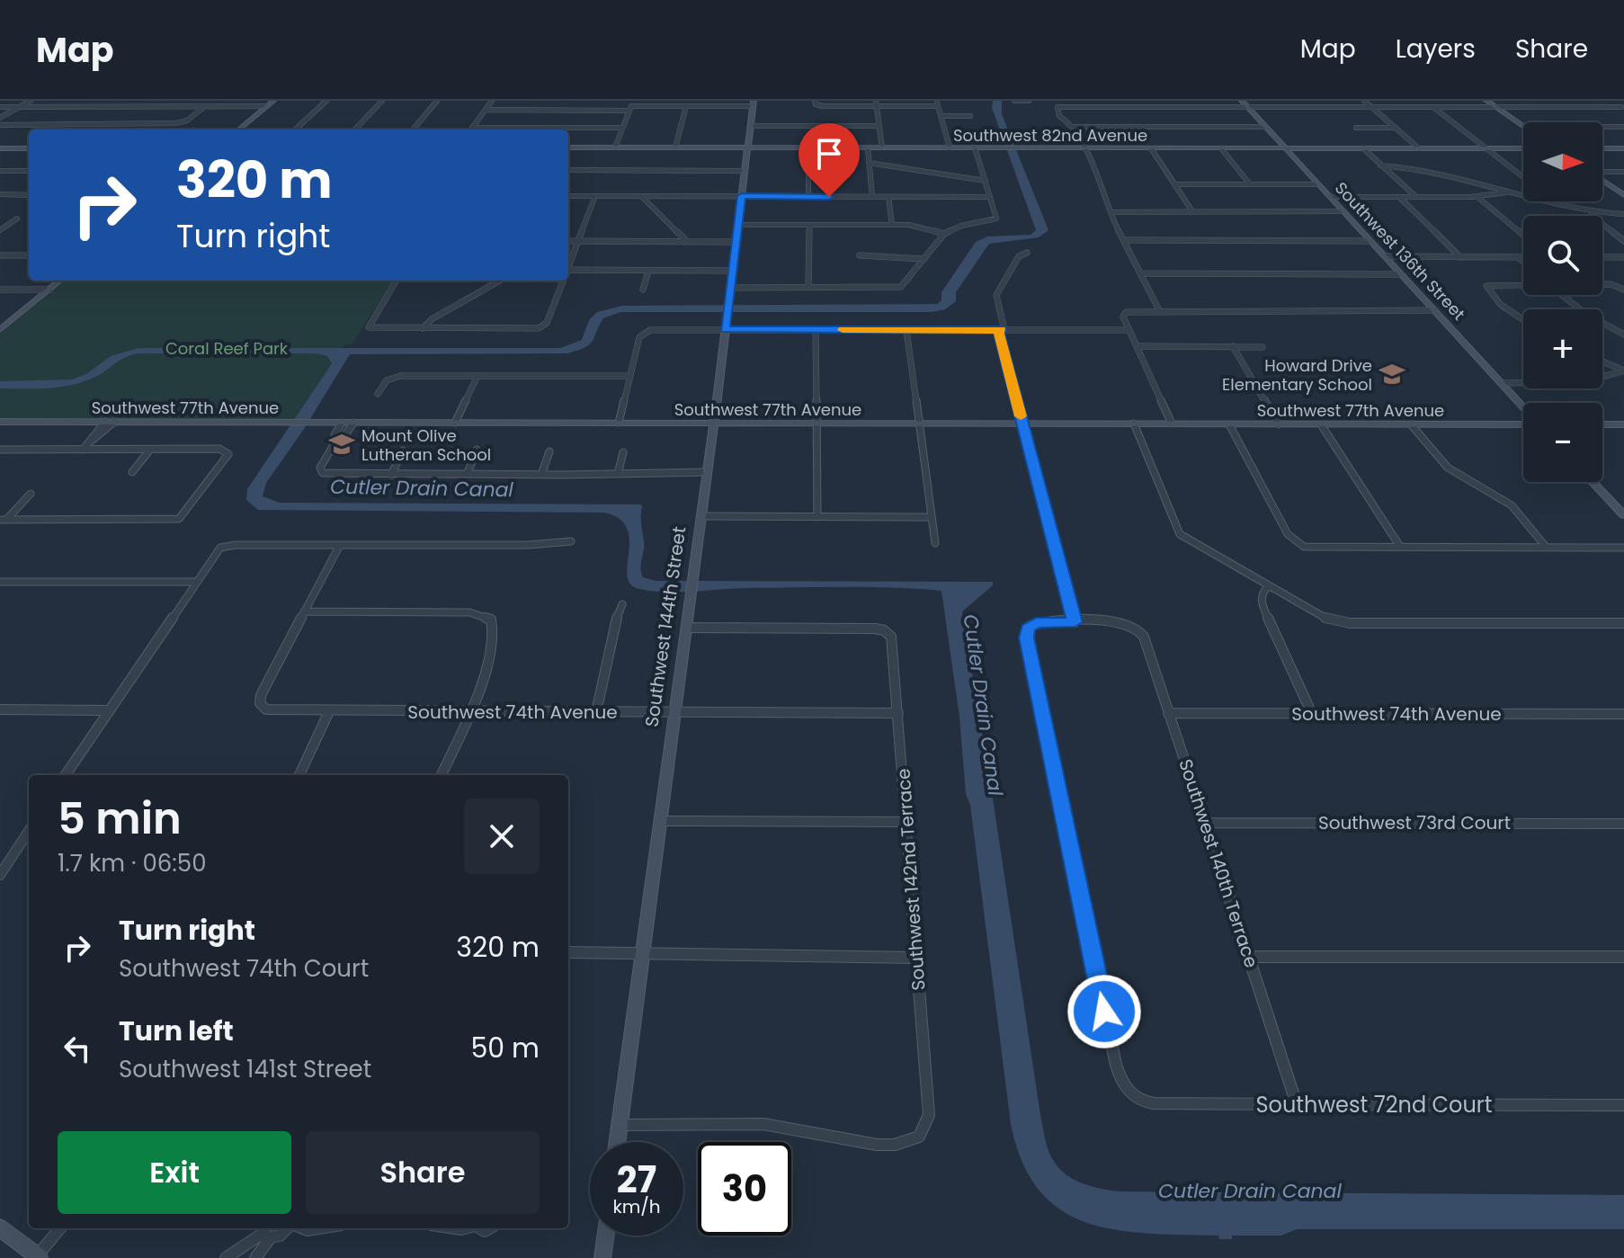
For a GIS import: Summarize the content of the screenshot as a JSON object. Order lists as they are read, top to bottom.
{
  "streets": {
    "street": [
      "Southwest 82nd Avenue",
      "Southwest 136th Street",
      "Southwest 77th Avenue",
      "Southwest 144th Street",
      "Southwest 74th Avenue",
      "Southwest 73rd Court",
      "Southwest 140th Terrace",
      "Southwest 142nd Terrace",
      "Southwest 72nd Court"
    ]
  },
  "crossings": [
    ["Southwest 82nd Avenue", "Southwest 136th Street"],
    ["Southwest 82nd Avenue", "Southwest 144th Street"],
    ["Southwest 77th Avenue", "Southwest 144th Street"],
    ["Southwest 144th Street", "Southwest 74th Avenue"],
    ["Southwest 144th Street", "Southwest 142nd Terrace"],
    ["Southwest 74th Avenue", "Southwest 140th Terrace"],
    ["Southwest 74th Avenue", "Southwest 142nd Terrace"],
    ["Southwest 73rd Court", "Southwest 140th Terrace"],
    ["Southwest 140th Terrace", "Southwest 72nd Court"]
  ],
  "water": ["Cutler Drain Canal"],
  "parks": ["Coral Reef Park"],
  "places": {
    "school or university": ["Howard Drive Elementary School", "Mount Olive Lutheran School"]
  },
  "north": "right",
  "page": {
    "header": "Map",
    "nav": ["Map", "Layers", "Share"],
    "map_buttons": ["+", "−"],
    "turn": ["320 m", "Turn right"],
    "heading": ["5 min", "1.7 km · 06:50"],
    "list": [
      {
        "name": "Turn right",
        "note": "Southwest 74th Court",
        "value": "320 m"
      },
      {
        "name": "Turn left",
        "note": "Southwest 141st Street",
        "value": "50 m"
      }
    ],
    "buttons": ["Exit", "Share"],
    "speed": "27 km/h",
    "limit": "30"
  }
}
